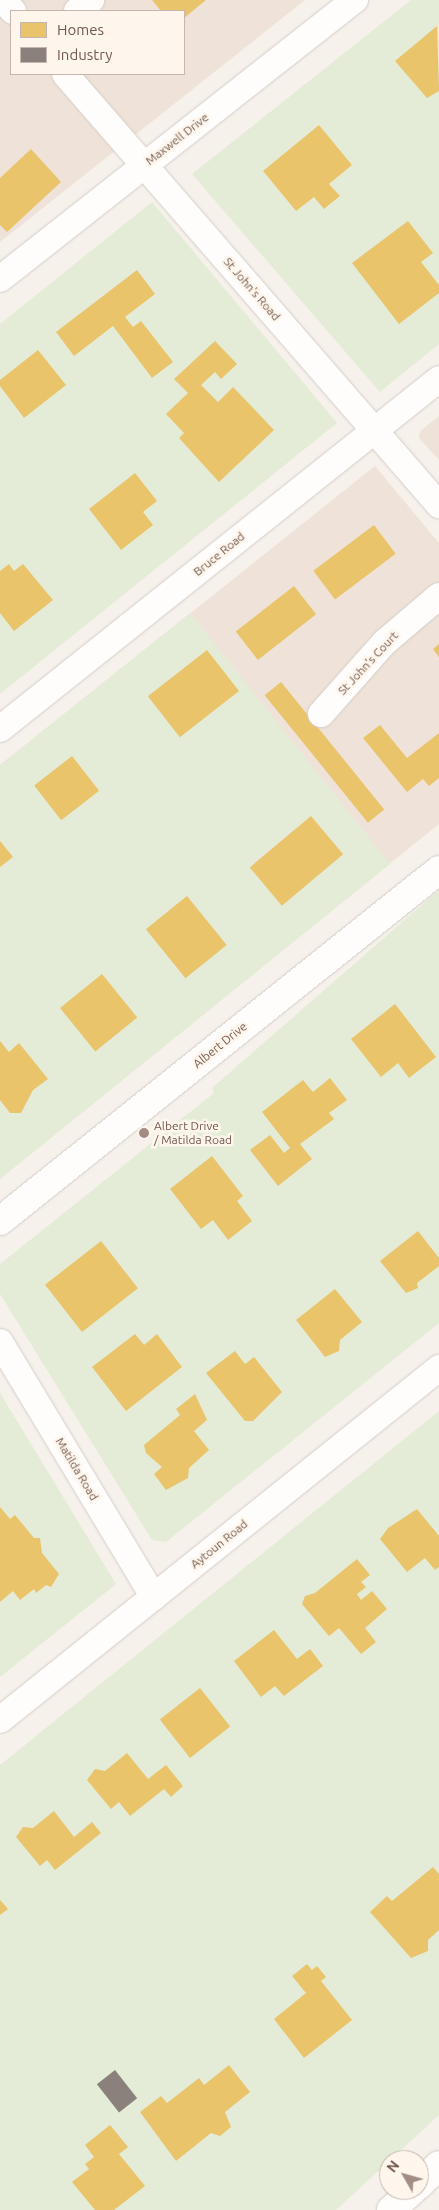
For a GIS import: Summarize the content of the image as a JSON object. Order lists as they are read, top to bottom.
{
  "streets": {
    "street": [
      "Maxwell Drive",
      "St John's Road",
      "Bruce Road",
      "St John's Court",
      "Albert Drive",
      "Matilda Road",
      "Aytoun Road"
    ]
  },
  "crossings": [
    ["Maxwell Drive", "St John's Road"],
    ["St John's Road", "Bruce Road"],
    ["Matilda Road", "Aytoun Road"]
  ],
  "places": ["Albert Drive / Matilda Road"],
  "legend": ["Homes", "Industry"],
  "north": "top left"
}
